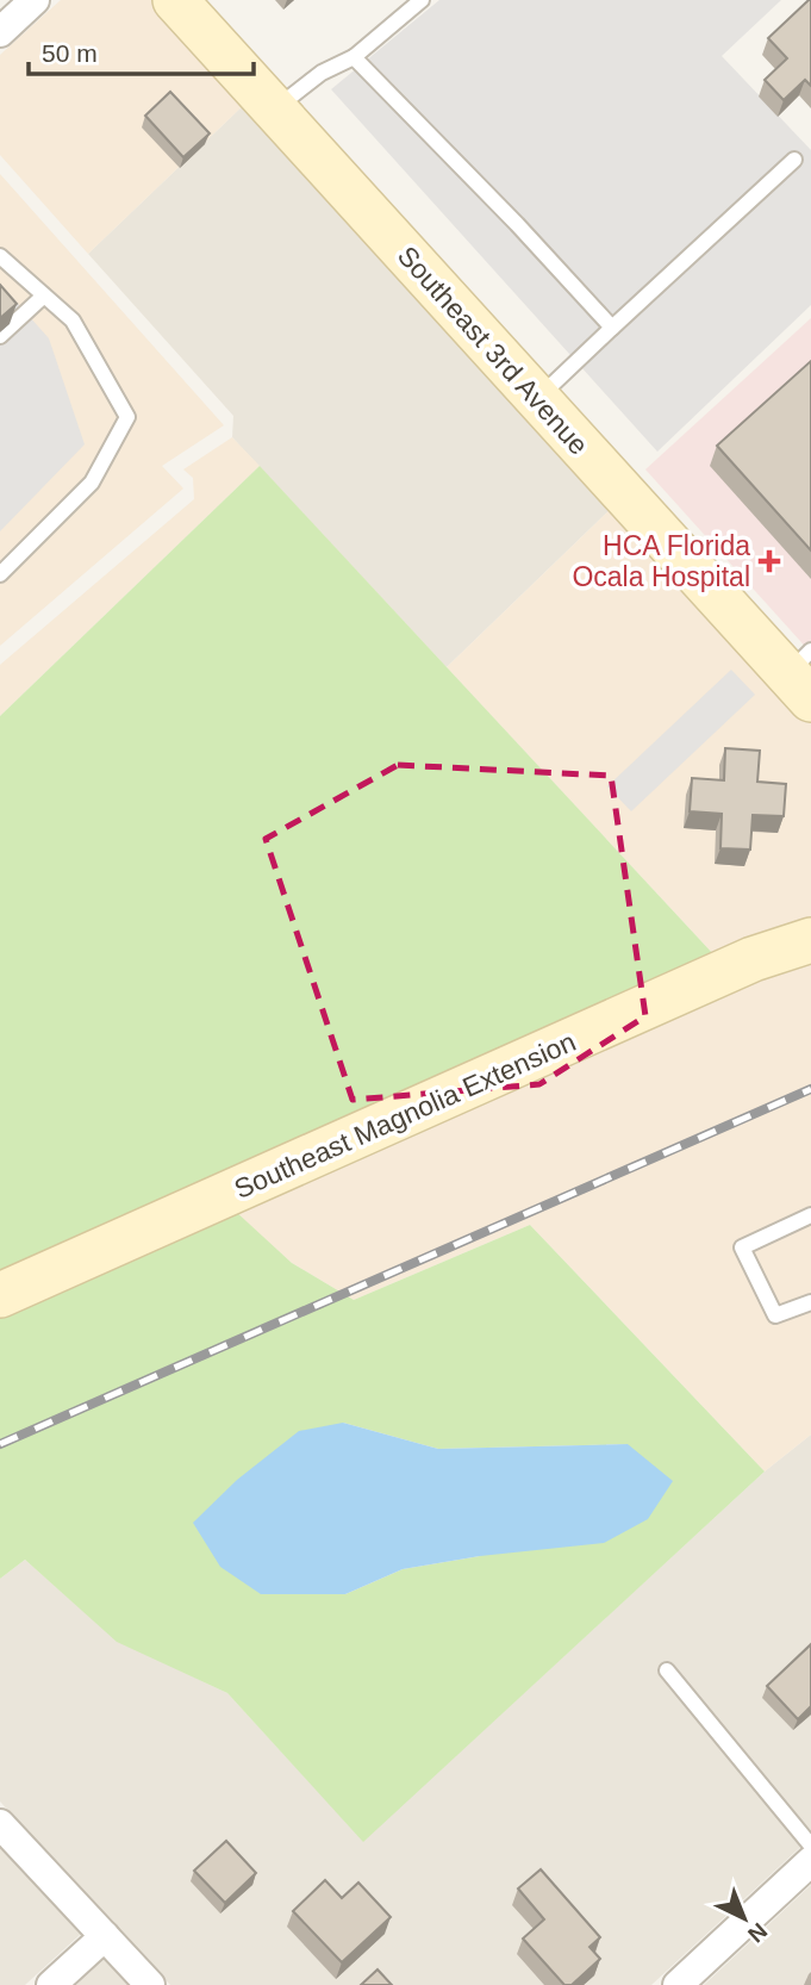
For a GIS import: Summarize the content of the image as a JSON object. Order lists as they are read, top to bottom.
{
  "streets": {
    "street": ["Southeast 3rd Avenue", "Southeast Magnolia Extension"]
  },
  "places": {
    "health": ["HCA Florida Ocala Hospital"]
  },
  "scale_bar": "50 m",
  "north": "bottom right"
}
